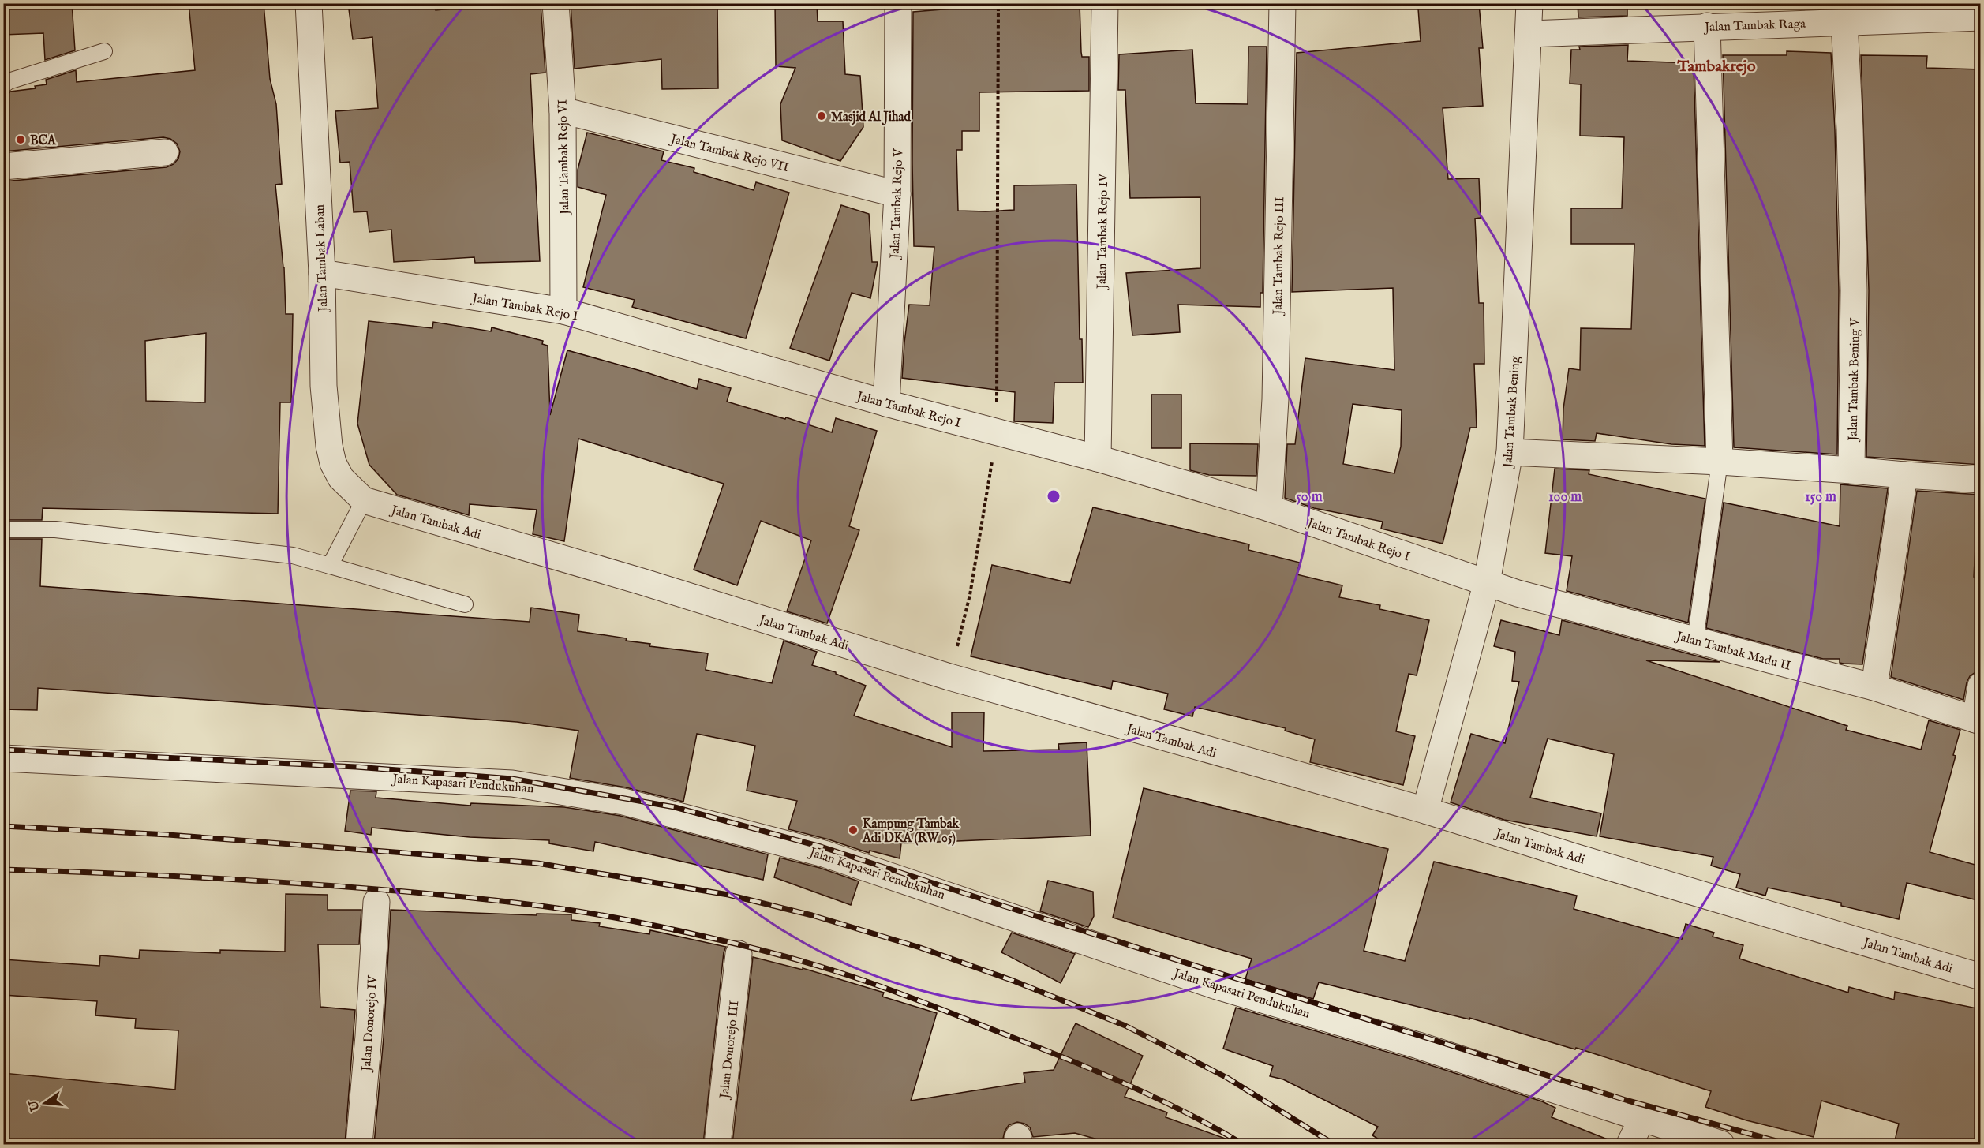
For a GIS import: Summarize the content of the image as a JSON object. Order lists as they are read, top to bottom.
{
  "streets": {
    "street": [
      "Jalan Tambak Raga",
      "Jalan Tambak Rejo VII",
      "Jalan Tambak Rejo VI",
      "Jalan Tambak Rejo V",
      "Jalan Tambak Rejo IV",
      "Jalan Tambak Rejo III",
      "Jalan Tambak Laban",
      "Jalan Tambak Rejo I",
      "Jalan Tambak Bening V",
      "Jalan Tambak Bening",
      "Jalan Tambak Adi",
      "Jalan Tambak Madu II",
      "Jalan Kapasari Pendukuhan",
      "Jalan Donorejo IV",
      "Jalan Donorejo III"
    ]
  },
  "crossings": [
    ["Jalan Tambak Raga", "Jalan Tambak Bening V"],
    ["Jalan Tambak Raga", "Jalan Tambak Bening"],
    ["Jalan Tambak Rejo VII", "Jalan Tambak Rejo VI"],
    ["Jalan Tambak Rejo VII", "Jalan Tambak Rejo V"],
    ["Jalan Tambak Rejo VI", "Jalan Tambak Rejo I"],
    ["Jalan Tambak Rejo V", "Jalan Tambak Rejo I"],
    ["Jalan Tambak Rejo IV", "Jalan Tambak Rejo I"],
    ["Jalan Tambak Rejo III", "Jalan Tambak Rejo I"],
    ["Jalan Tambak Laban", "Jalan Tambak Rejo I"],
    ["Jalan Tambak Laban", "Jalan Tambak Adi"],
    ["Jalan Tambak Rejo I", "Jalan Tambak Bening"],
    ["Jalan Tambak Rejo I", "Jalan Tambak Madu II"],
    ["Jalan Tambak Bening", "Jalan Tambak Adi"],
    ["Jalan Tambak Bening", "Jalan Tambak Madu II"]
  ],
  "districts": ["Tambakrejo"],
  "places": ["Masjid Al Jihad", "BCA", "Kampung Tambak Adi DKA (RW 05)"],
  "north": "left",
  "rings": ["50 m", "100 m", "150 m"]
}
